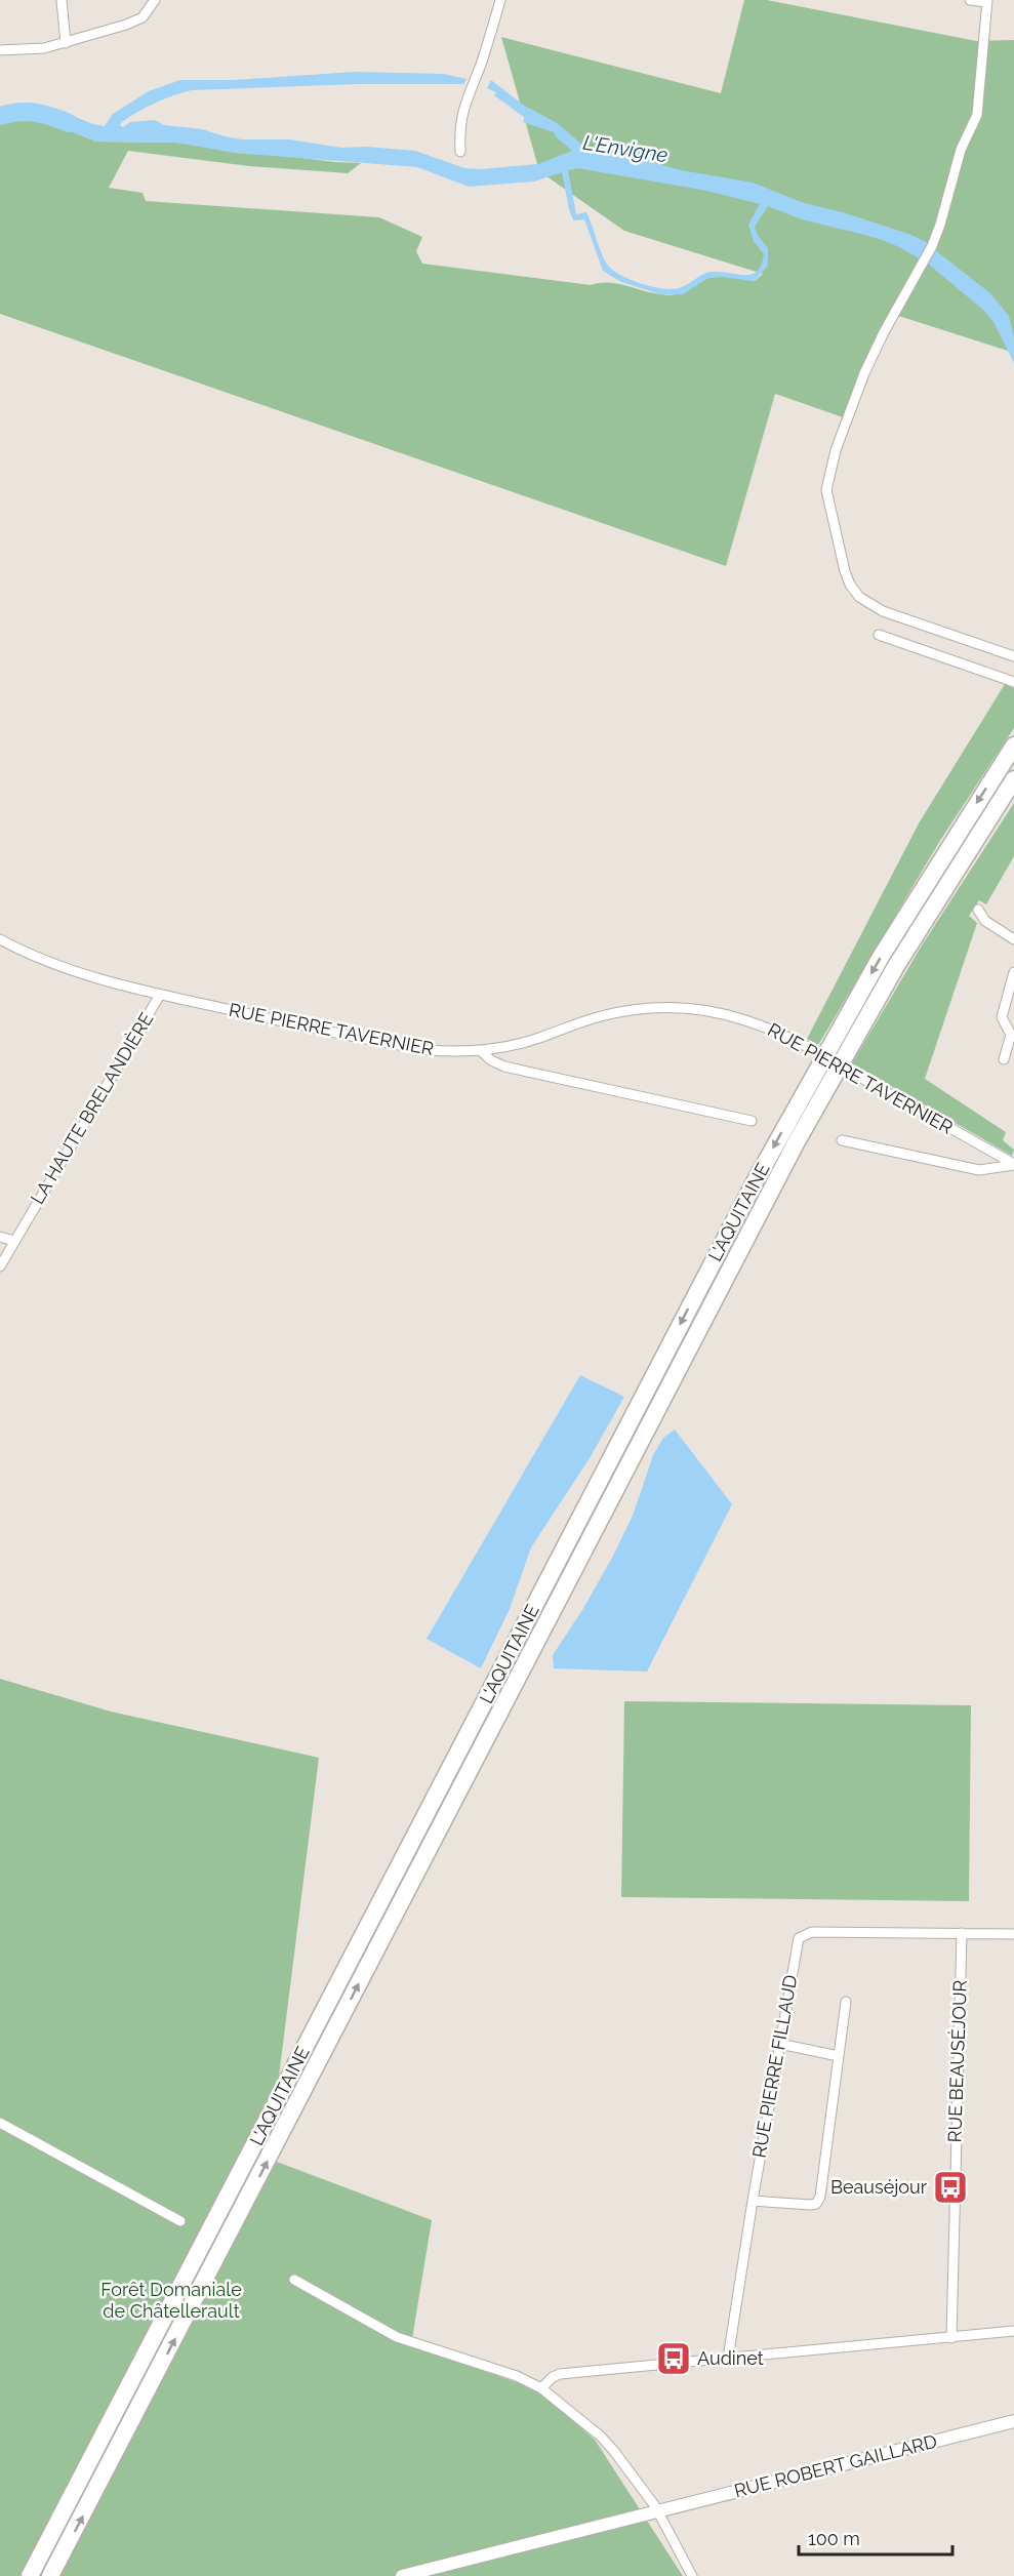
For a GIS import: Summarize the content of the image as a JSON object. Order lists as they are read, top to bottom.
{
  "streets": {
    "highway": ["L'AQUITAINE"],
    "street": [
      "RUE PIERRE TAVERNIER",
      "LA HAUTE BRELANDIÈRE",
      "RUE BEAUSÉJOUR",
      "RUE PIERRE FILLAUD",
      "RUE ROBERT GAILLARD"
    ]
  },
  "crossings": [
    ["RUE PIERRE TAVERNIER", "LA HAUTE BRELANDIÈRE"],
    ["RUE BEAUSÉJOUR", "RUE PIERRE FILLAUD"]
  ],
  "water": ["L'Envigne"],
  "parks": ["Forêt Domaniale de Châtellerault"],
  "places": {
    "bus stop": ["Beauséjour", "Audinet"]
  },
  "scale_bar": "100 m"
}
